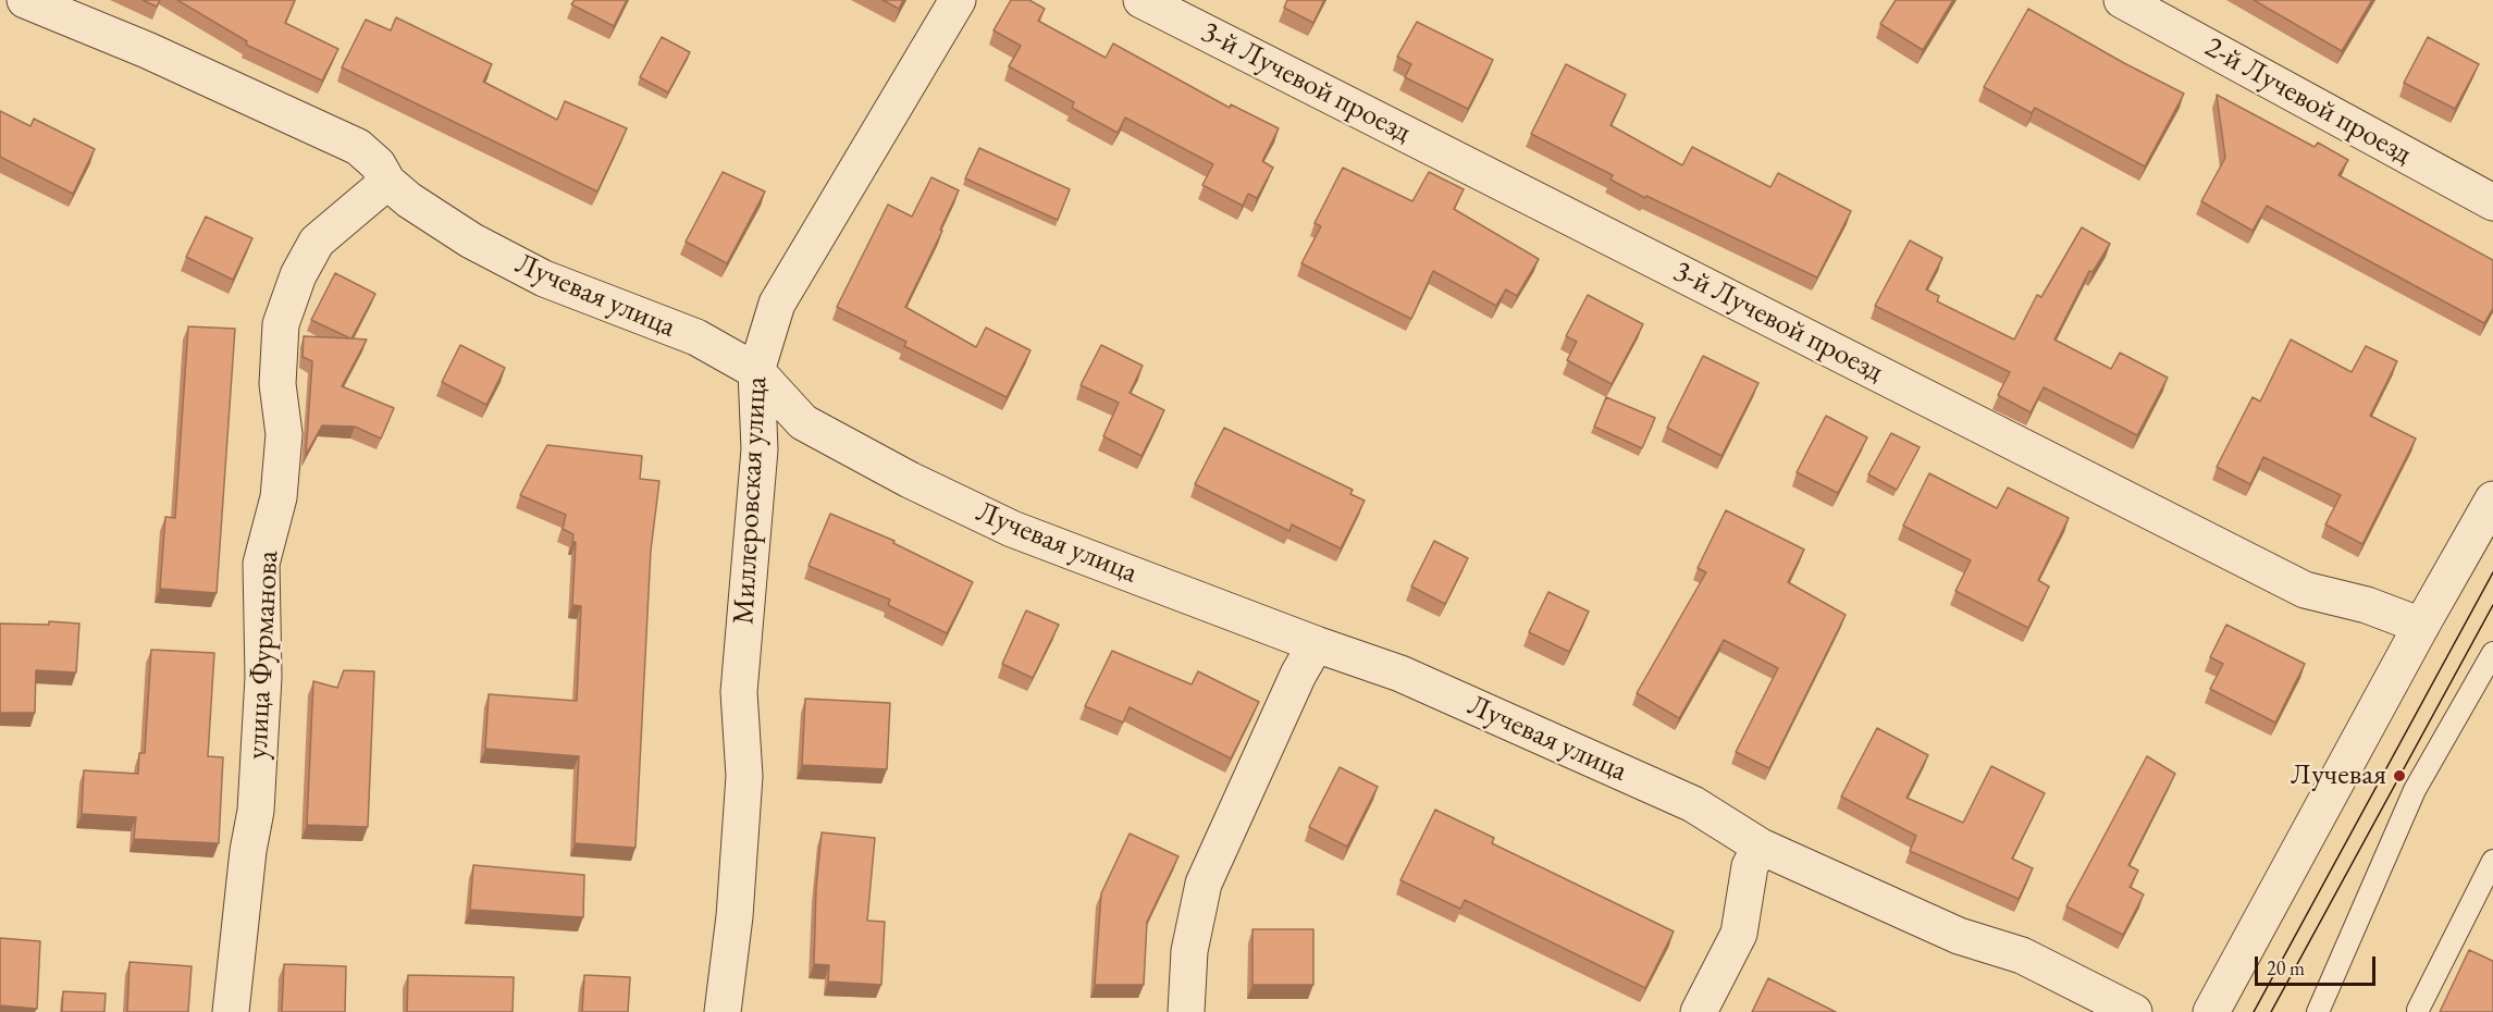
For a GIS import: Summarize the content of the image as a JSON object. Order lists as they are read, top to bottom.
{
  "streets": {
    "street": [
      "3-й Лучевой проезд",
      "2-й Лучевой проезд",
      "Лучевая улица",
      "Миллеровская улица",
      "улица Фурманова"
    ]
  },
  "crossings": [
    ["Лучевая улица", "Миллеровская улица"],
    ["Лучевая улица", "улица Фурманова"]
  ],
  "places": ["Лучевая"],
  "scale_bar": "20 m"
}
